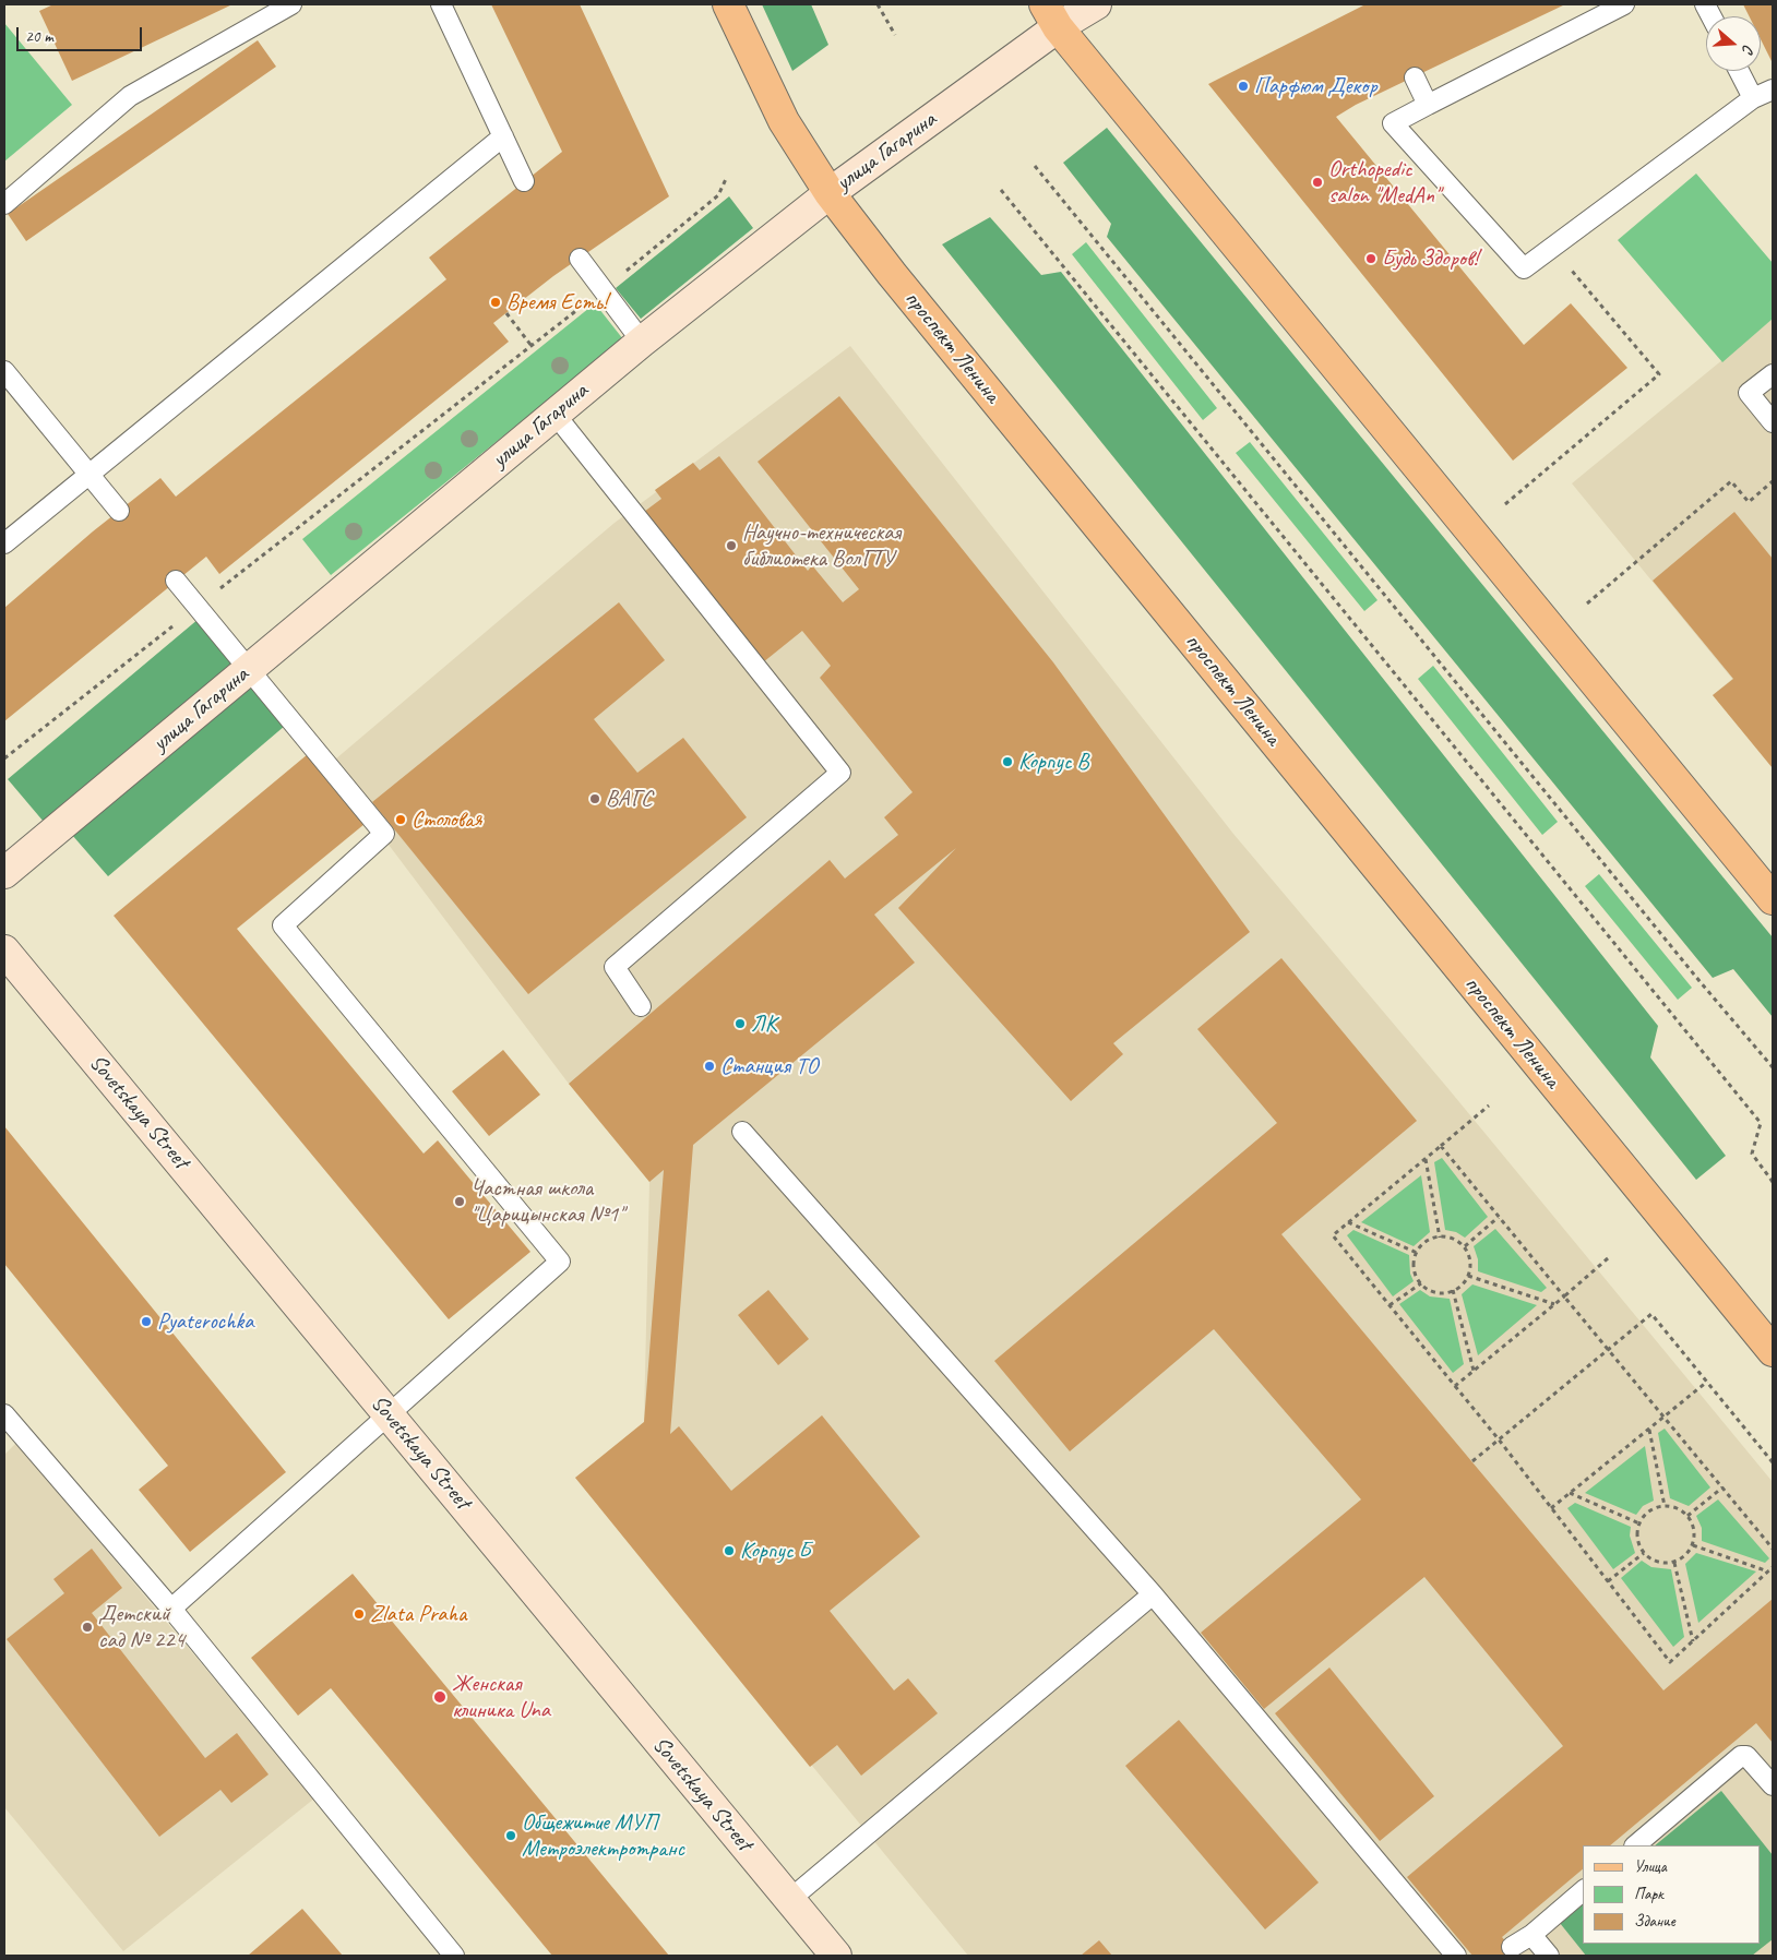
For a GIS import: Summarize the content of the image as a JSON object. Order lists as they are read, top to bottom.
{
  "streets": {
    "main road": ["проспект Ленина"],
    "street": ["улица Гагарина", "Sovetskaya Street"]
  },
  "crossings": [
    ["улица Гагарина", "проспект Ленина"]
  ],
  "places": [
    "Парфюм Декор",
    "Orthopedic salon \"MedAn\"",
    "Будь Здоров!",
    "Время Есть!",
    "Научно-техническая библиотека ВолГТУ",
    "Корпус В",
    "ВАГС",
    "Столовая",
    "ЛК",
    "Станция ТО",
    "Частная школа \"Царицынская №1\"",
    "Pyaterochka",
    "Корпус Б",
    "Zlata Praha",
    "Детский сад № 224",
    "Женская клиника Una",
    "Общежитие МУП Метроэлектротранс"
  ],
  "legend": ["Улица", "Парк", "Здание"],
  "scale_bar": "20 m",
  "north": "right"
}
